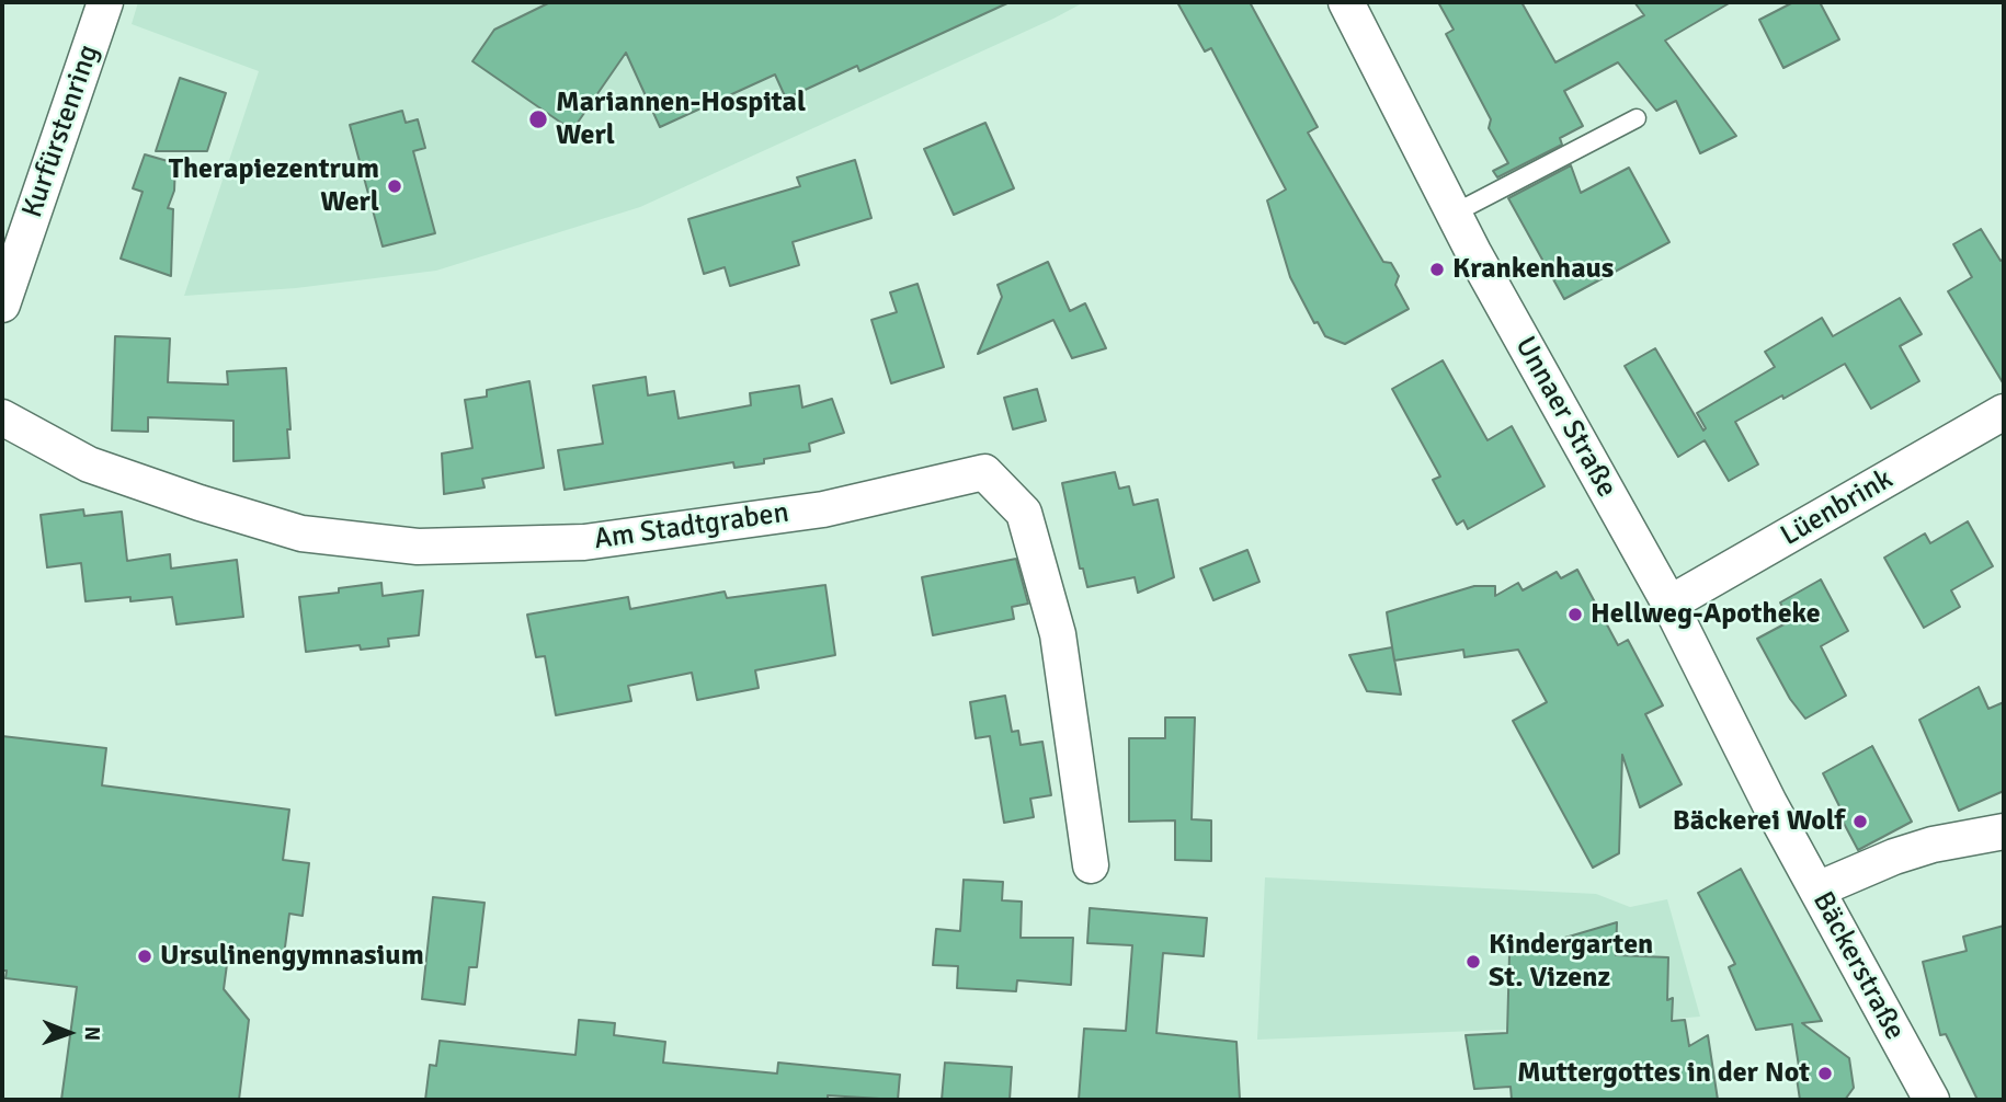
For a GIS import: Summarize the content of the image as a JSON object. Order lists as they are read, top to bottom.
{
  "streets": {
    "street": [
      "Kurfürstenring",
      "Unnaer Straße",
      "Lüenbrink",
      "Am Stadtgraben",
      "Bäckerstraße"
    ]
  },
  "crossings": [
    ["Unnaer Straße", "Lüenbrink"],
    ["Unnaer Straße", "Bäckerstraße"]
  ],
  "places": [
    "Mariannen-Hospital Werl",
    "Therapiezentrum Werl",
    "Krankenhaus",
    "Hellweg-Apotheke",
    "Bäckerei Wolf",
    "Ursulinengymnasium",
    "Kindergarten St. Vizenz",
    "Muttergottes in der Not"
  ],
  "north": "right"
}
